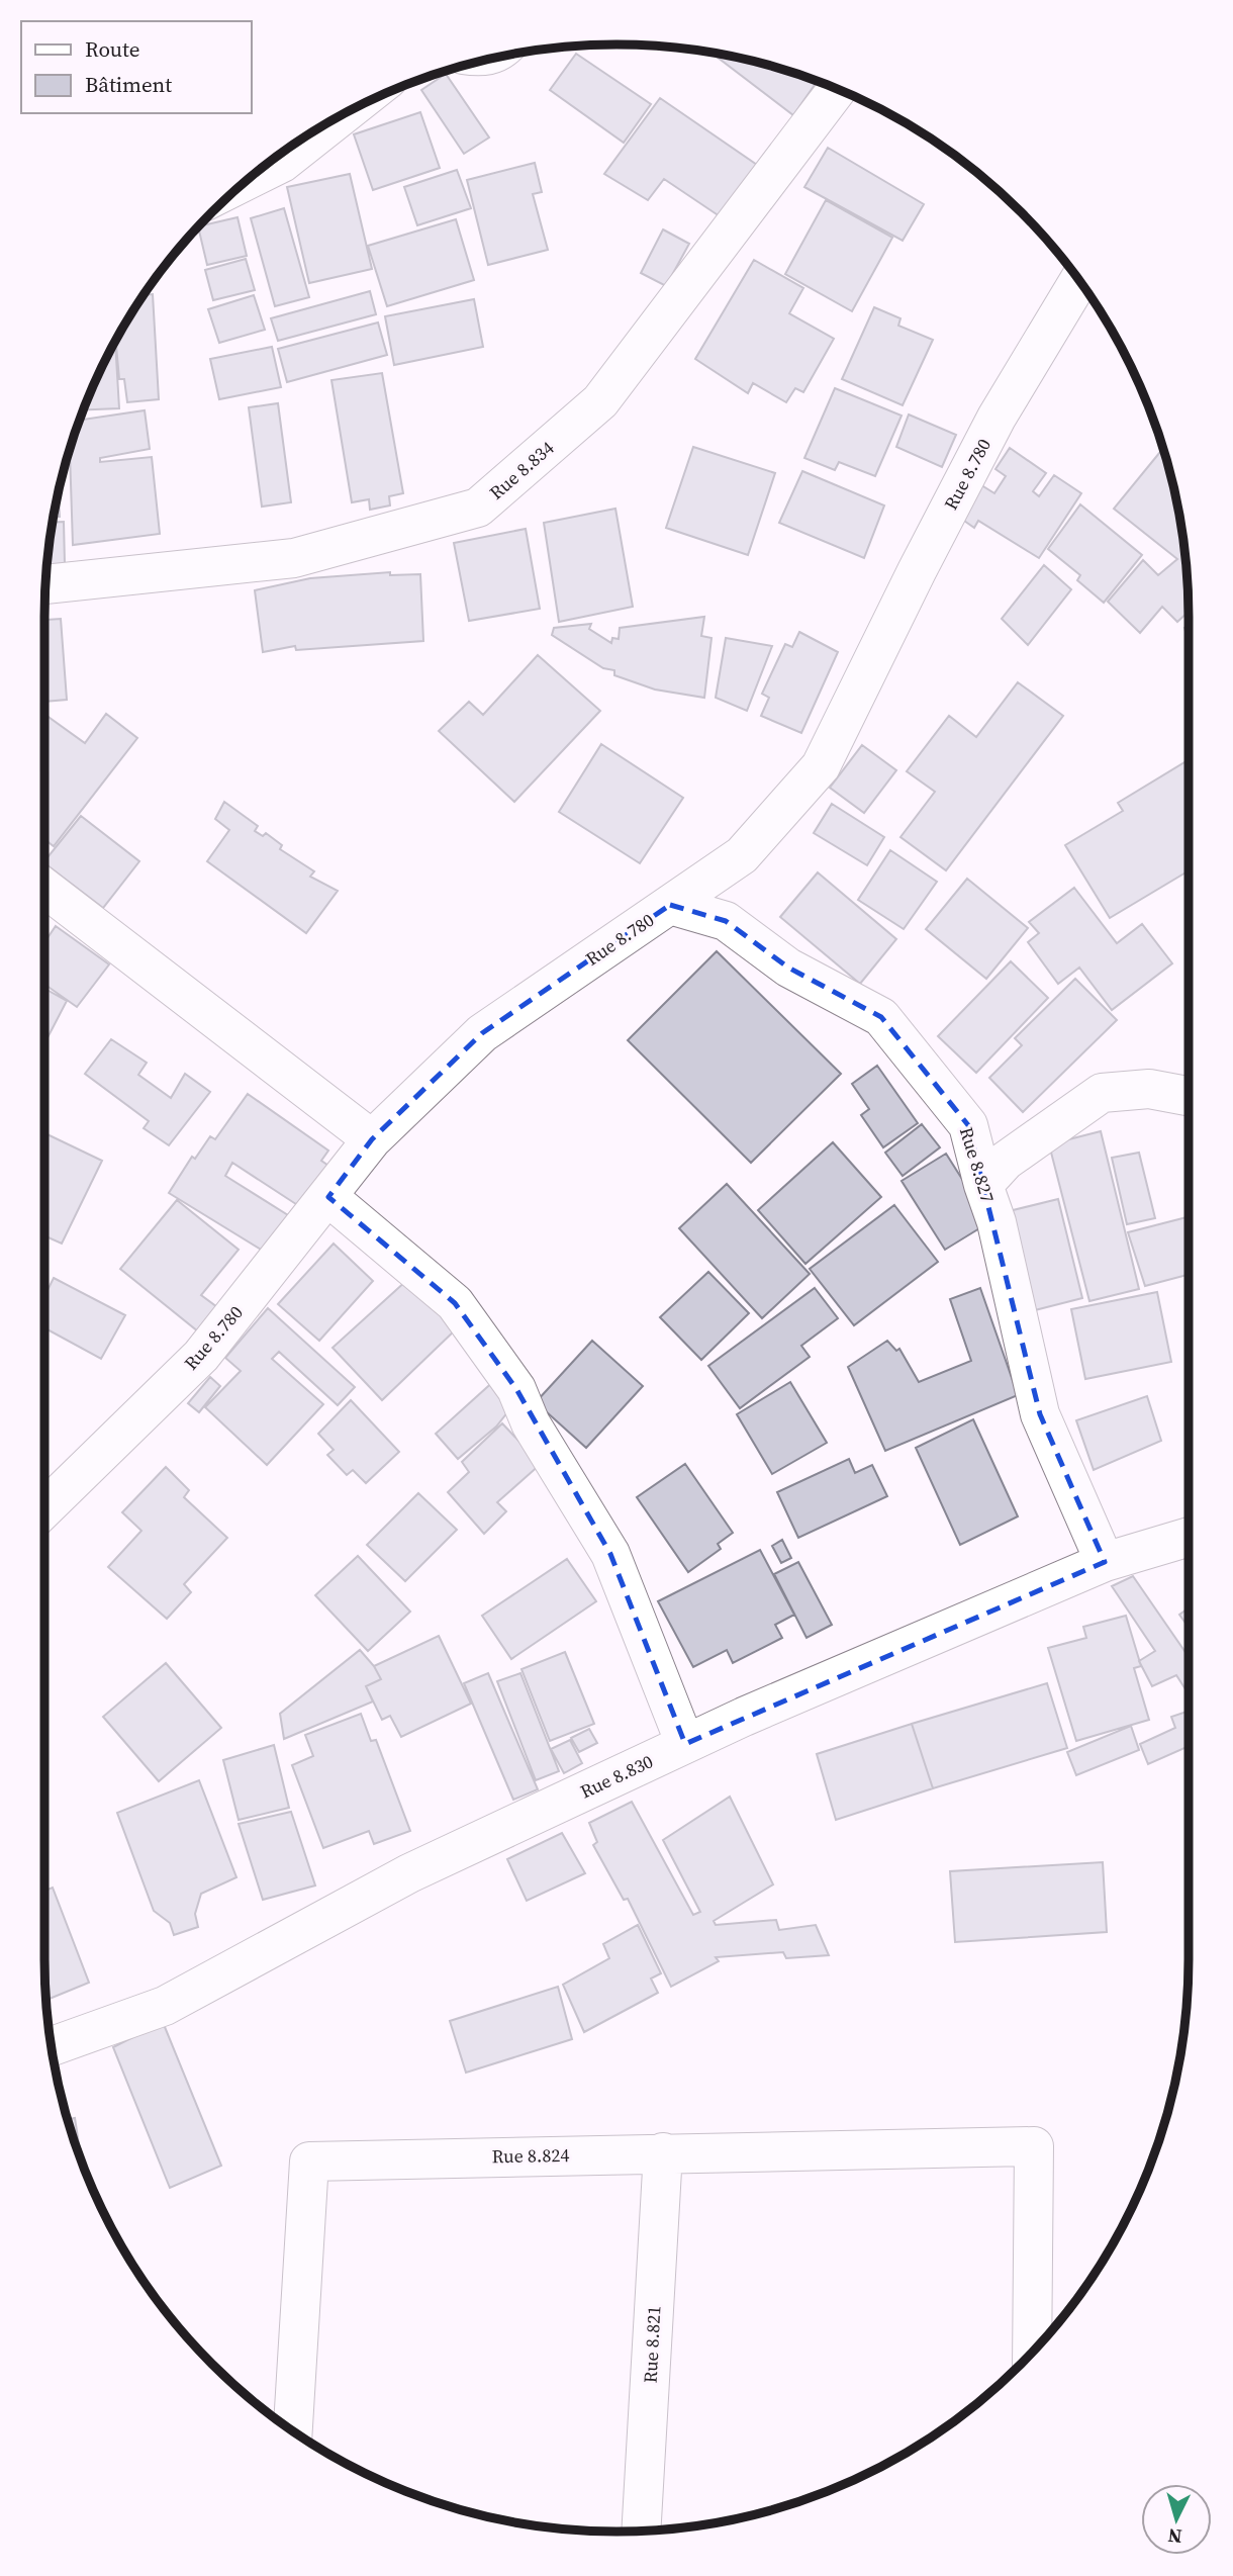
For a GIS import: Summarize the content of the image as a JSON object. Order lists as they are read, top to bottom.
{
  "streets": {
    "street": [
      "Rue 8.834",
      "Rue 8.780",
      "Rue 8.827",
      "Rue 8.830",
      "Rue 8.824",
      "Rue 8.821"
    ]
  },
  "crossings": [
    ["Rue 8.780", "Rue 8.827"],
    ["Rue 8.827", "Rue 8.830"],
    ["Rue 8.824", "Rue 8.821"]
  ],
  "legend": ["Route", "Bâtiment"],
  "north": "bottom"
}
